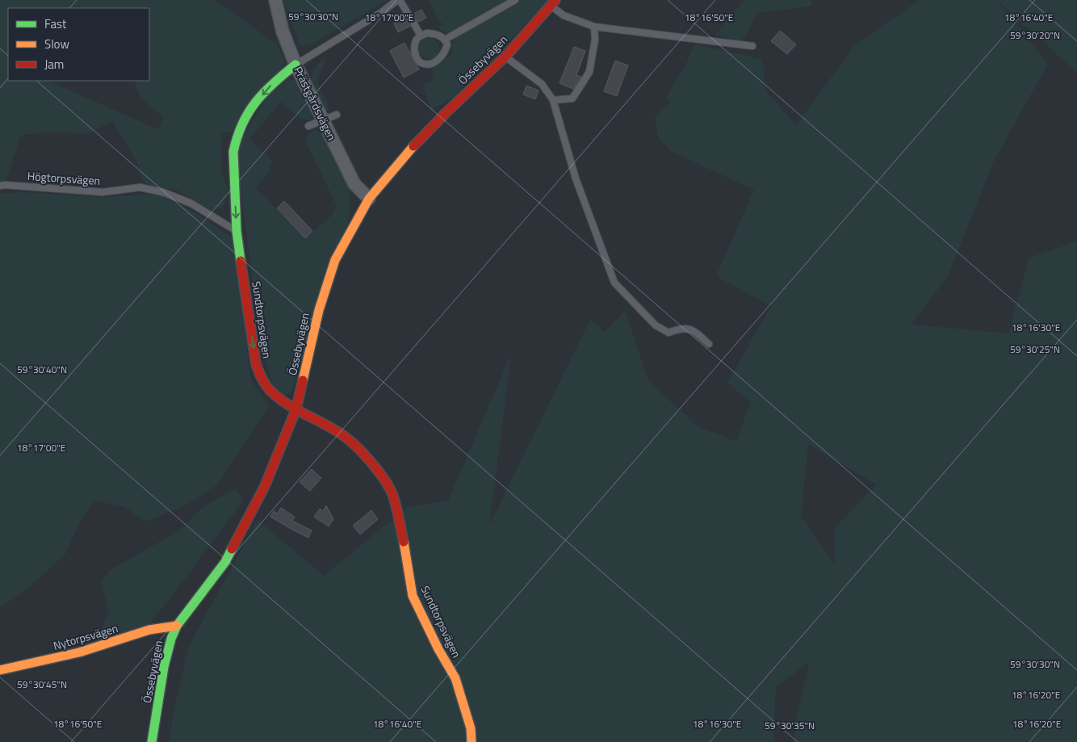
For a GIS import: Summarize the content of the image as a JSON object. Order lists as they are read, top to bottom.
{
  "streets": {
    "street": [
      "Össebyvägen",
      "Prästgårdsvägen",
      "Sundtorpsvägen",
      "Nytorpsvägen"
    ],
    "lane": ["Högtorpsvägen"]
  },
  "crossings": [
    ["Össebyvägen", "Prästgårdsvägen"],
    ["Össebyvägen", "Sundtorpsvägen"],
    ["Össebyvägen", "Nytorpsvägen"],
    ["Prästgårdsvägen", "Sundtorpsvägen"],
    ["Högtorpsvägen", "Sundtorpsvägen"]
  ],
  "one_way": ["Sundtorpsvägen"],
  "legend": ["Fast", "Slow", "Jam"],
  "coordinates": [
    "59°30'30\"N",
    "18°17'00\"E",
    "18°16'50\"E",
    "18°16'40\"E",
    "59°30'20\"N",
    "18°16'30\"E",
    "59°30'25\"N",
    "59°30'40\"N",
    "59°30'45\"N",
    "18°16'20\"E",
    "59°30'35\"N"
  ]
}
